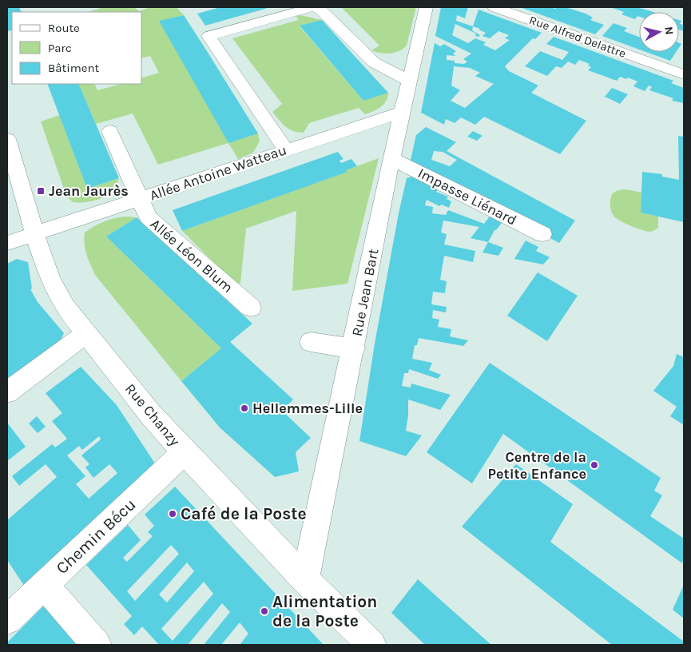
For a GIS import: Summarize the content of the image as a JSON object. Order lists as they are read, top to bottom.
{
  "streets": {
    "street": [
      "Rue Alfred Delattre",
      "Allée Antoine Watteau",
      "Impasse Liénard",
      "Allée Léon Blum",
      "Rue Jean Bart",
      "Rue Chanzy",
      "Chemin Bécu"
    ]
  },
  "crossings": [
    ["Allée Antoine Watteau", "Allée Léon Blum"],
    ["Allée Antoine Watteau", "Rue Jean Bart"],
    ["Allée Antoine Watteau", "Rue Chanzy"],
    ["Impasse Liénard", "Rue Jean Bart"],
    ["Rue Jean Bart", "Rue Chanzy"],
    ["Rue Chanzy", "Chemin Bécu"]
  ],
  "places": {
    "transit": ["Jean Jaurès"],
    "other": [
      "Hellemmes-Lille",
      "Centre de la Petite Enfance",
      "Café de la Poste",
      "Alimentation de la Poste"
    ]
  },
  "legend": ["Route", "Parc", "Bâtiment"],
  "north": "right"
}
